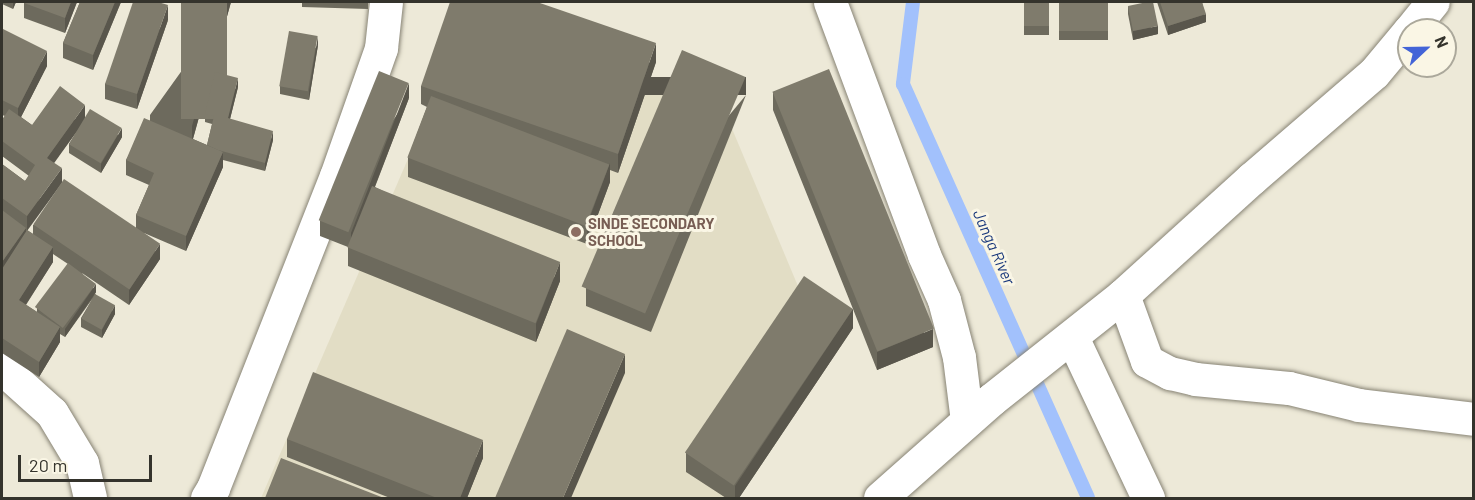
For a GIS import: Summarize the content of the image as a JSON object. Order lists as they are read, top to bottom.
{
  "water": ["Janga River"],
  "places": ["SINDE SECONDARY SCHOOL"],
  "scale_bar": "20 m",
  "north": "right"
}
